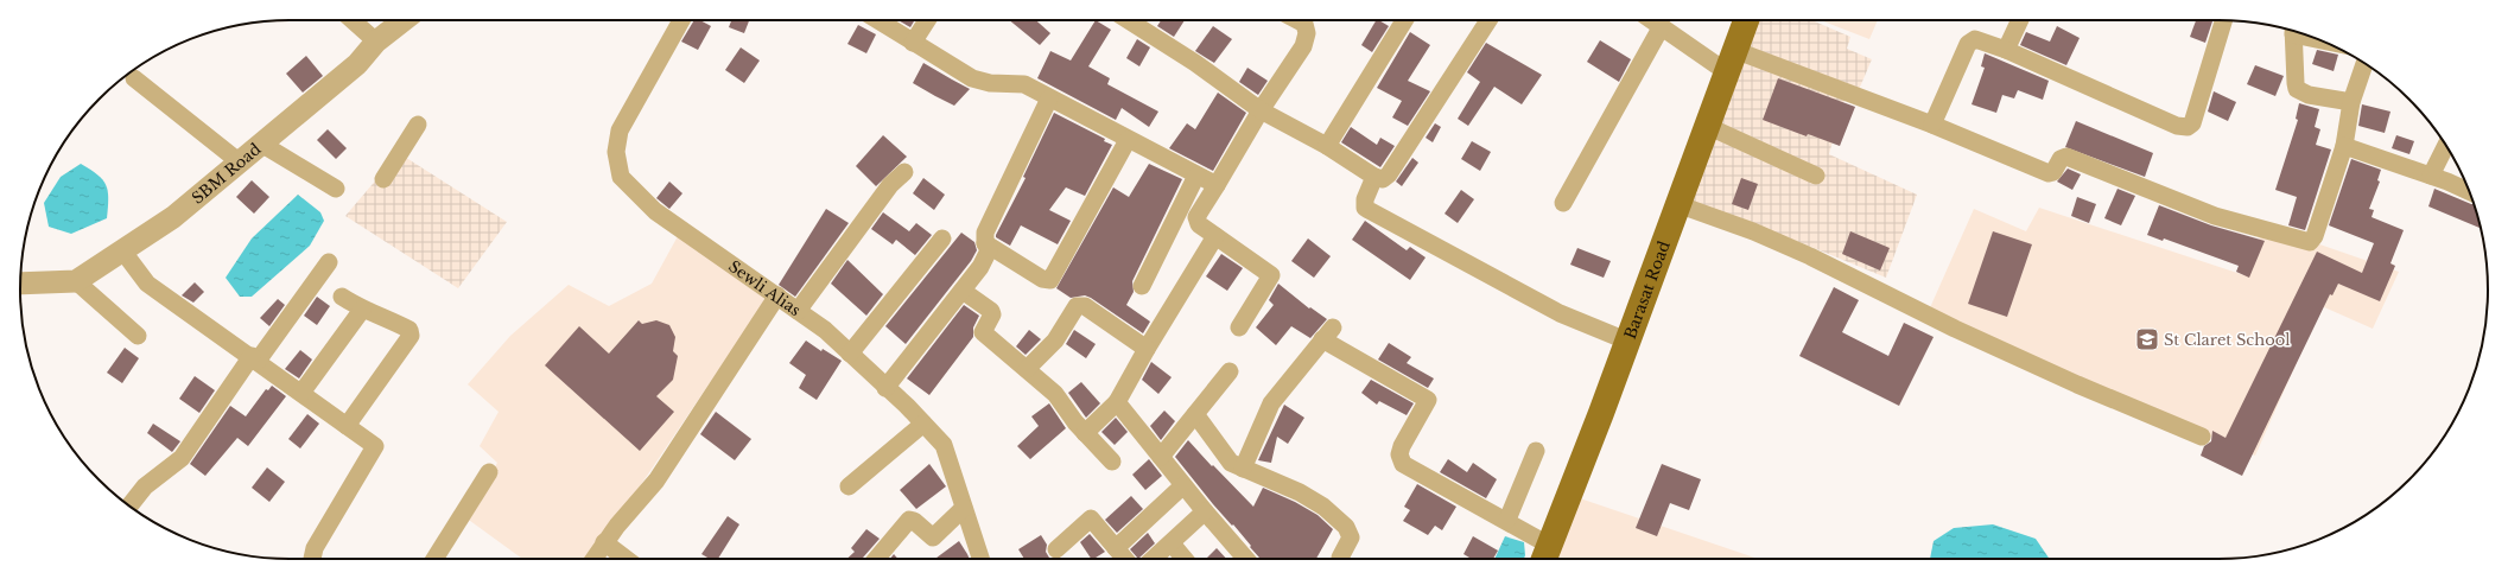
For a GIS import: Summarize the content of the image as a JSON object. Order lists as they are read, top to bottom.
{
  "streets": {
    "main road": ["Barasat Road"],
    "street": ["SBM Road", "Sewli Alias"]
  },
  "places": {
    "school or university": ["St Claret School"]
  }
}
